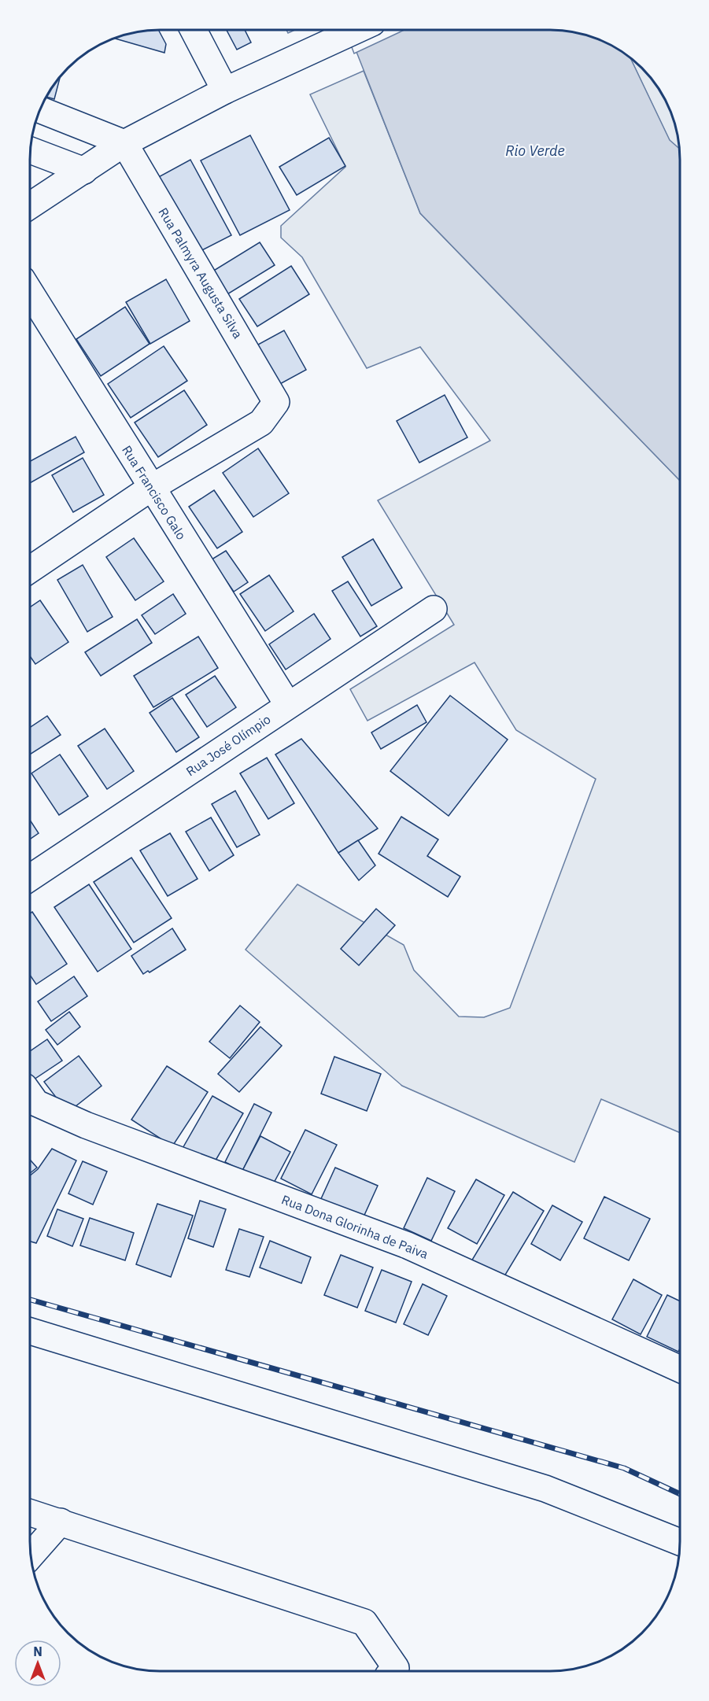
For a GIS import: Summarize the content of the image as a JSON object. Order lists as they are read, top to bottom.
{
  "streets": {
    "street": [
      "Rua Palmyra Augusta Silva",
      "Rua Francisco Galo",
      "Rua José Olímpio",
      "Rua Dona Glorinha de Paiva"
    ]
  },
  "crossings": [
    ["Rua Palmyra Augusta Silva", "Rua Francisco Galo"],
    ["Rua Francisco Galo", "Rua José Olímpio"]
  ],
  "water": ["Rio Verde"],
  "north": "top"
}
